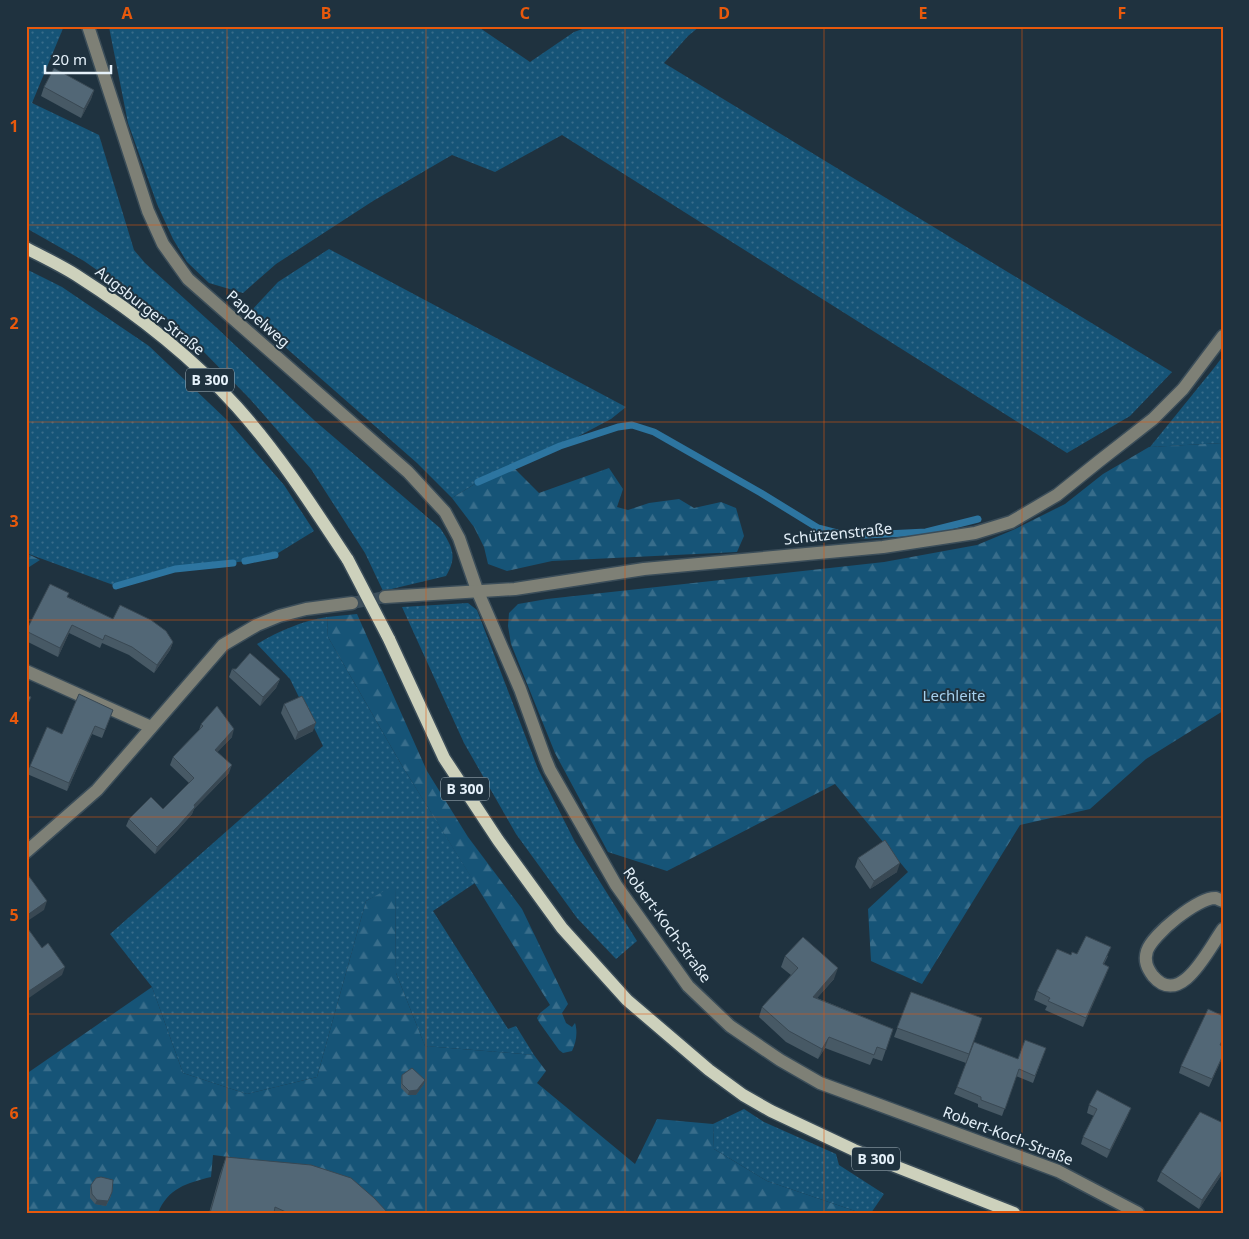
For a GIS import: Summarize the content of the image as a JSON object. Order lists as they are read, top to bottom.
{
  "streets": {
    "main road": ["Augsburger Straße", "B 300"],
    "street": ["Pappelweg", "Schützenstraße", "Robert-Koch-Straße"]
  },
  "crossings": [
    ["Pappelweg", "Schützenstraße"],
    ["Pappelweg", "Robert-Koch-Straße"],
    ["Schützenstraße", "Robert-Koch-Straße"]
  ],
  "parks": ["Lechleite"],
  "scale_bar": "20 m",
  "grid": {
    "columns": [
      "A",
      "B",
      "C",
      "D",
      "E",
      "F"
    ],
    "rows": [
      "1",
      "2",
      "3",
      "4",
      "5",
      "6"
    ]
  }
}
